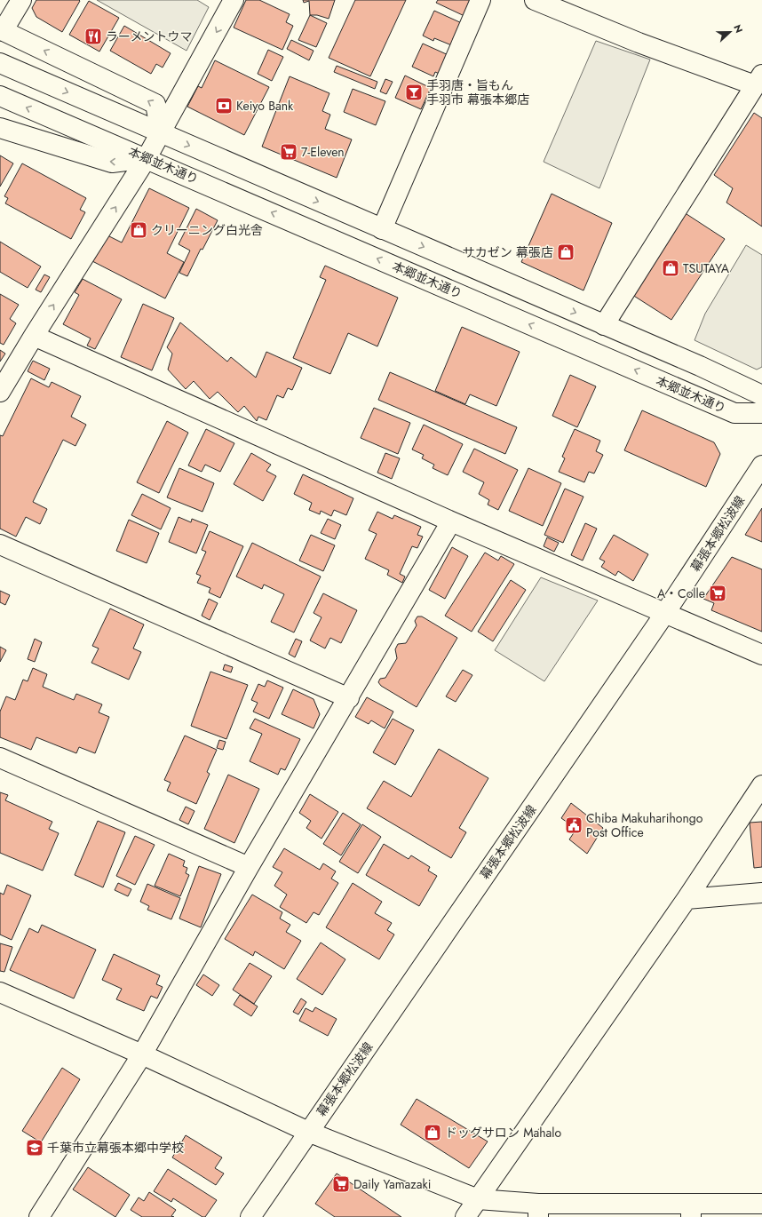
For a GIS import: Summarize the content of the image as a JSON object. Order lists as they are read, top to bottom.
{
  "streets": {
    "street": ["本郷並木通り", "幕張本郷松波線"]
  },
  "places": {
    "restaurant": ["ラーメントウマ"],
    "bar": ["手羽唐・旨もん 手羽市 幕張本郷店"],
    "bank": ["Keiyo Bank"],
    "supermarket": ["7-Eleven", "A・Colle", "Daily Yamazaki"],
    "shop": [
      "クリーニング白光舎",
      "サカゼン 幕張店",
      "TSUTAYA",
      "ドッグサロン Mahalo"
    ],
    "public building": ["Chiba Makuharihongo Post Office"],
    "school or university": ["千葉市立幕張本郷中学校"]
  },
  "north": "right"
}
